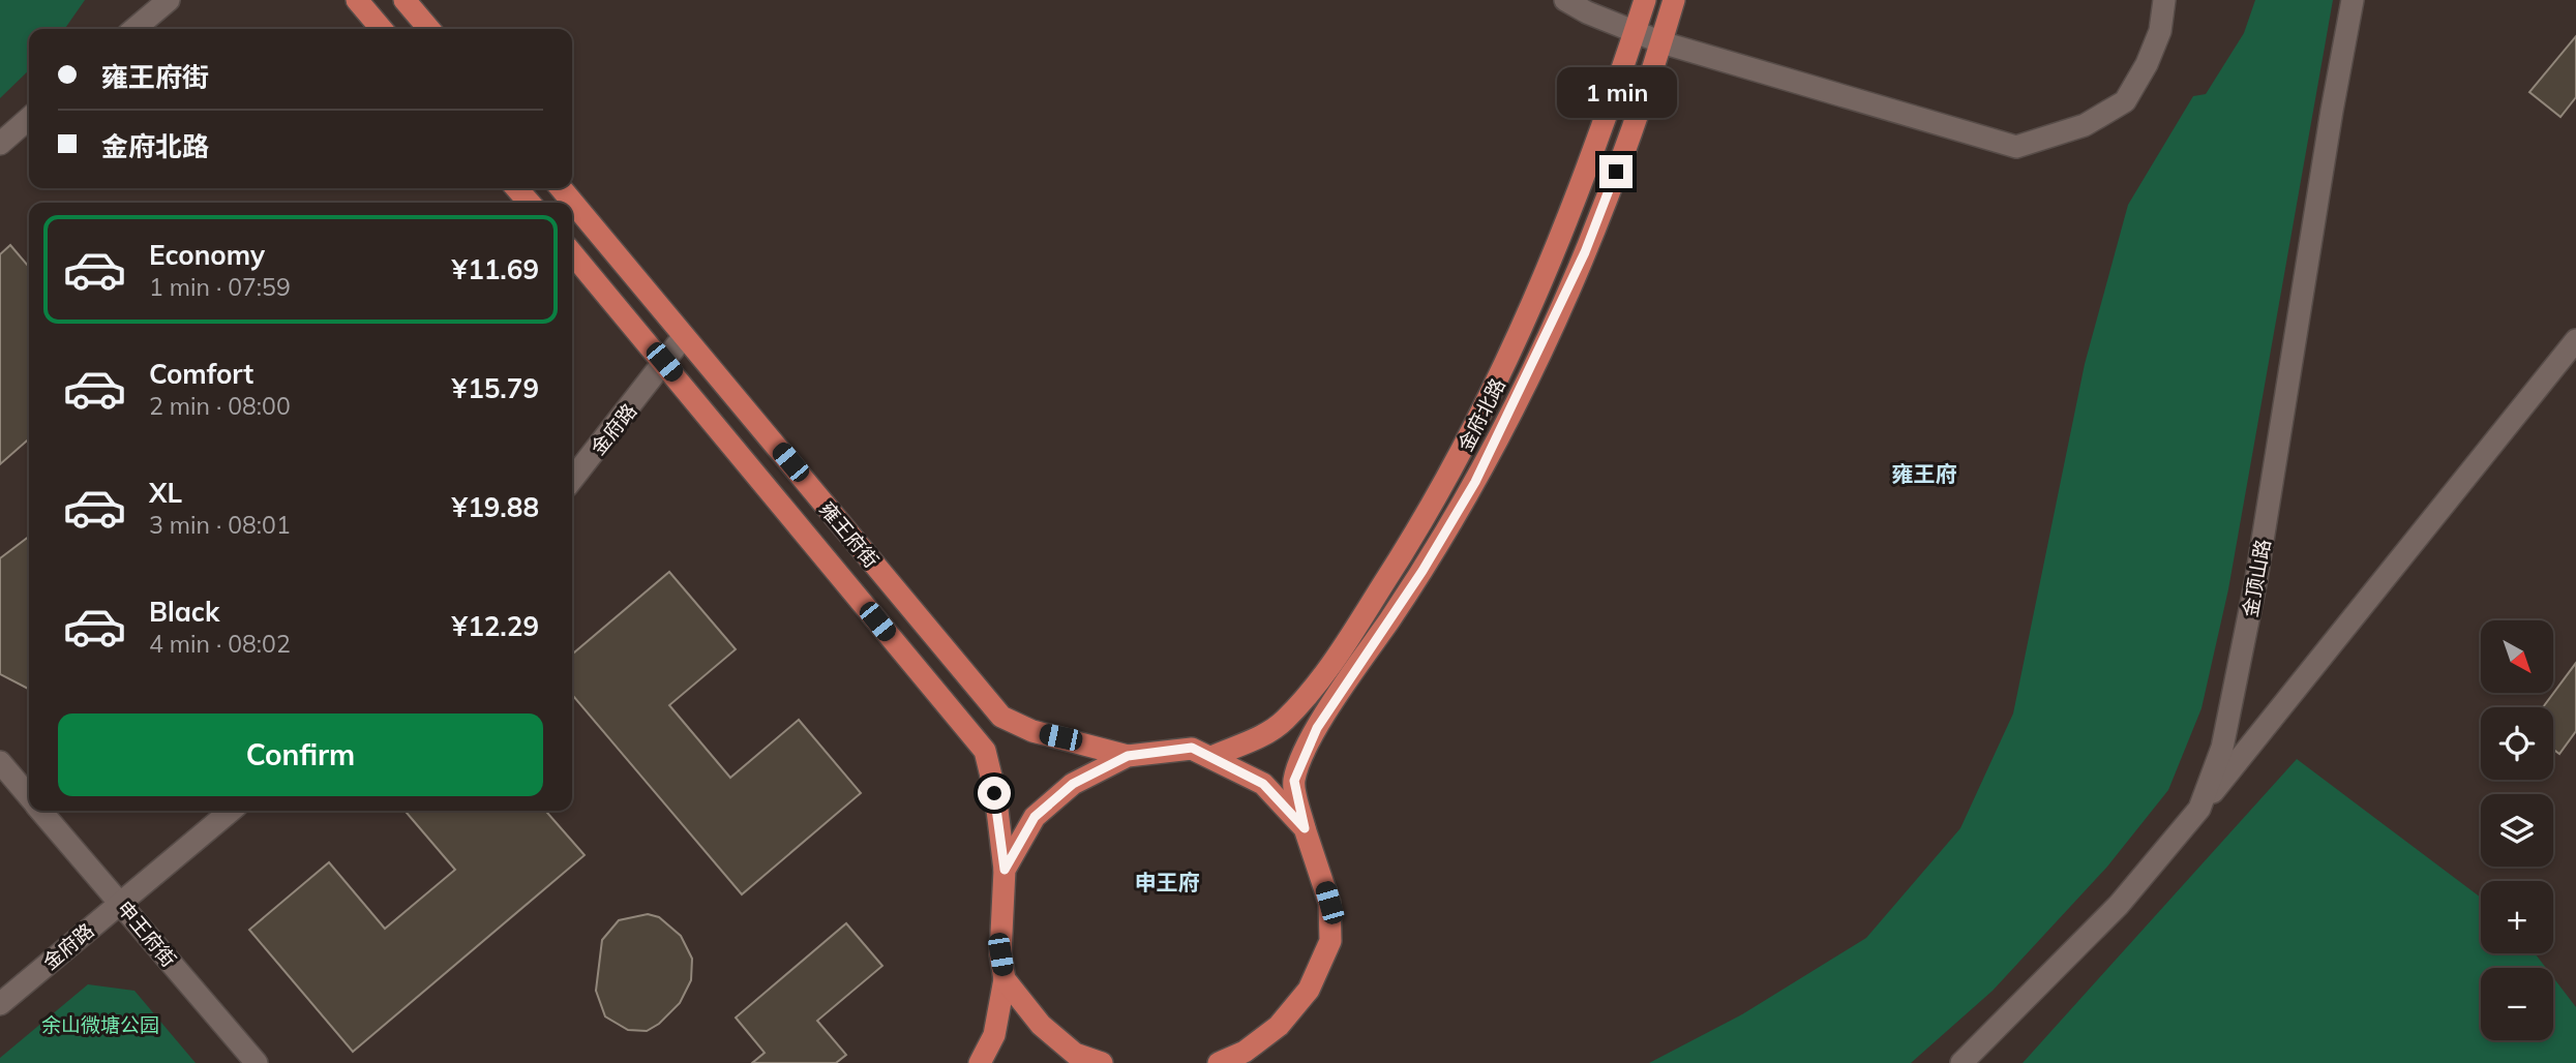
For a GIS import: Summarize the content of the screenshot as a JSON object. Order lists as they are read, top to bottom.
{
  "streets": {
    "main road": ["金府北路", "雍王府街"],
    "street": ["金府路", "金顶山路", "申王府街"]
  },
  "crossings": [
    ["金府路", "雍王府街"],
    ["金府路", "申王府街"]
  ],
  "districts": ["雍王府", "申王府"],
  "parks": ["余山微塘公园"],
  "north": "bottom right",
  "page": {
    "banner": ["雍王府街", "金府北路"],
    "bubble": "1 min",
    "list": [
      {
        "name": "Economy",
        "note": "1 min · 07:59",
        "value": "¥11.69"
      },
      {
        "name": "Comfort",
        "note": "2 min · 08:00",
        "value": "¥15.79"
      },
      {
        "name": "XL",
        "note": "3 min · 08:01",
        "value": "¥19.88"
      },
      {
        "name": "Black",
        "note": "4 min · 08:02",
        "value": "¥12.29"
      }
    ],
    "map_buttons": ["+", "−"],
    "buttons": "Confirm"
  }
}
